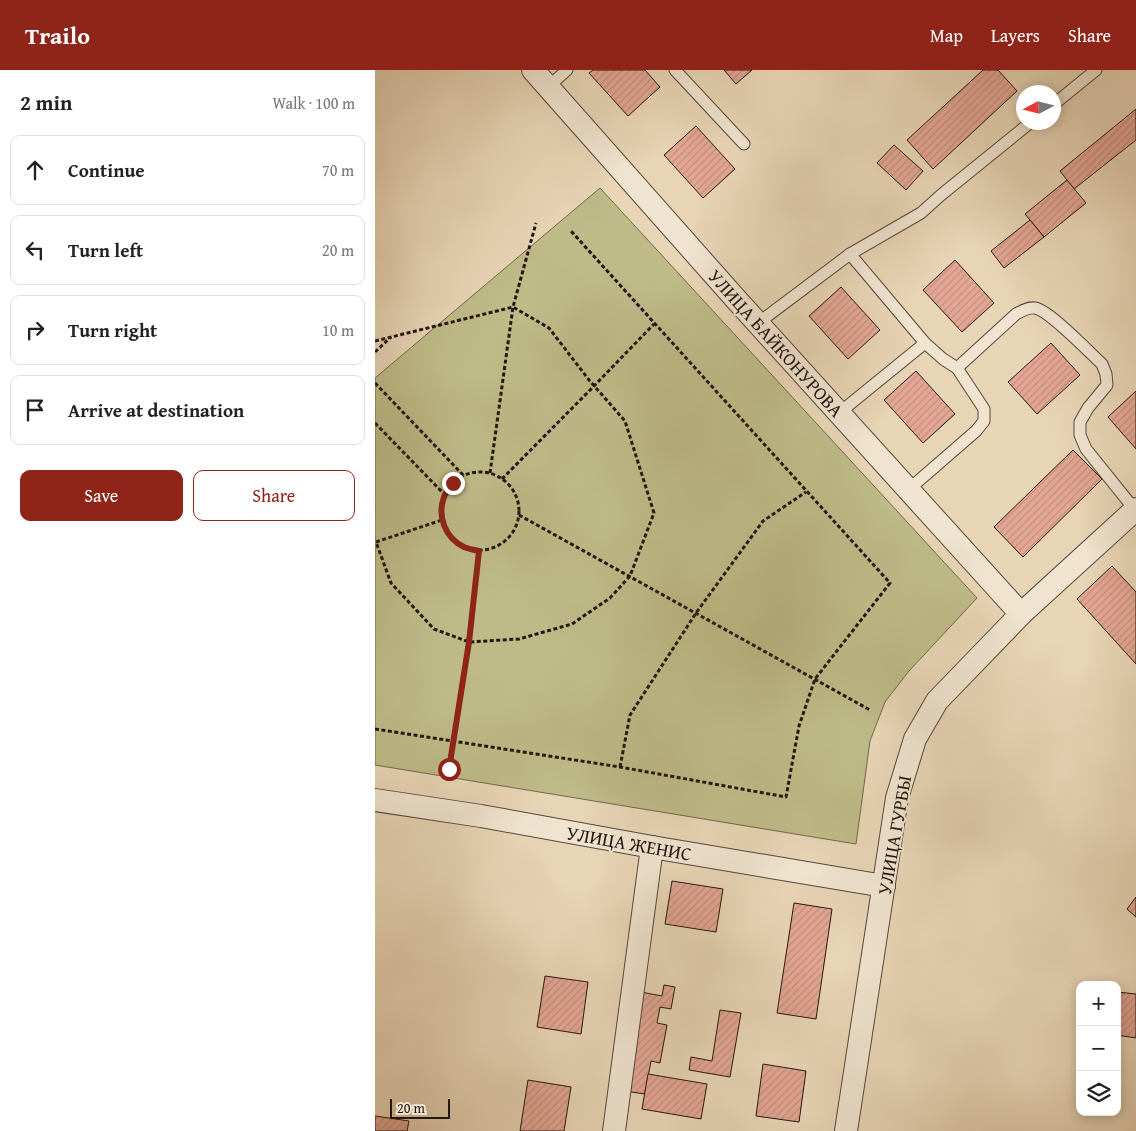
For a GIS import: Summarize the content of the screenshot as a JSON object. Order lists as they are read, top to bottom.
{
  "streets": {
    "street": ["УЛИЦА БАЙКОНУРОВА", "УЛИЦА ГУРБЫ", "УЛИЦА ЖЕНИС"]
  },
  "crossings": [
    ["УЛИЦА БАЙКОНУРОВА", "УЛИЦА ГУРБЫ"],
    ["УЛИЦА ГУРБЫ", "УЛИЦА ЖЕНИС"]
  ],
  "scale_bar": "20 m",
  "north": "left",
  "page": {
    "header": "Trailo",
    "nav": ["Map", "Layers", "Share"],
    "heading": ["2 min", "Walk · 100 m"],
    "list": [
      ["Continue", "70 m"],
      ["Turn left", "20 m"],
      ["Turn right", "10 m"],
      "Arrive at destination"
    ],
    "buttons": ["Save", "Share"],
    "map_buttons": ["+", "−"],
    "scale": "20 m"
  }
}
